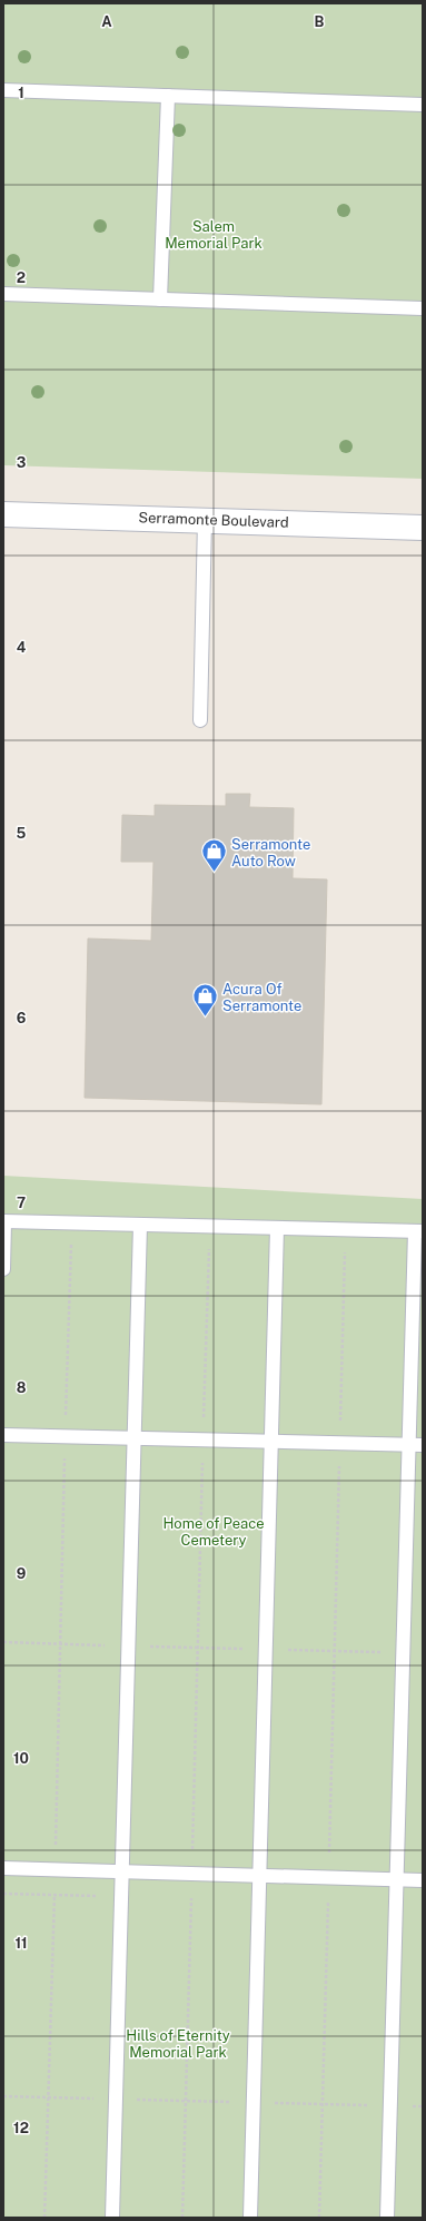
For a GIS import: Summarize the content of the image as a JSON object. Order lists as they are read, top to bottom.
{
  "streets": {
    "main road": ["Serramonte Boulevard"]
  },
  "parks": ["Salem Memorial Park", "Home of Peace Cemetery", "Hills of Eternity Memorial Park"],
  "places": {
    "shop": ["Serramonte Auto Row", "Acura Of Serramonte"]
  },
  "grid": {
    "columns": ["A", "B"],
    "rows": [
      "1",
      "2",
      "3",
      "4",
      "5",
      "6",
      "7",
      "8",
      "9",
      "10",
      "11",
      "12"
    ]
  }
}
